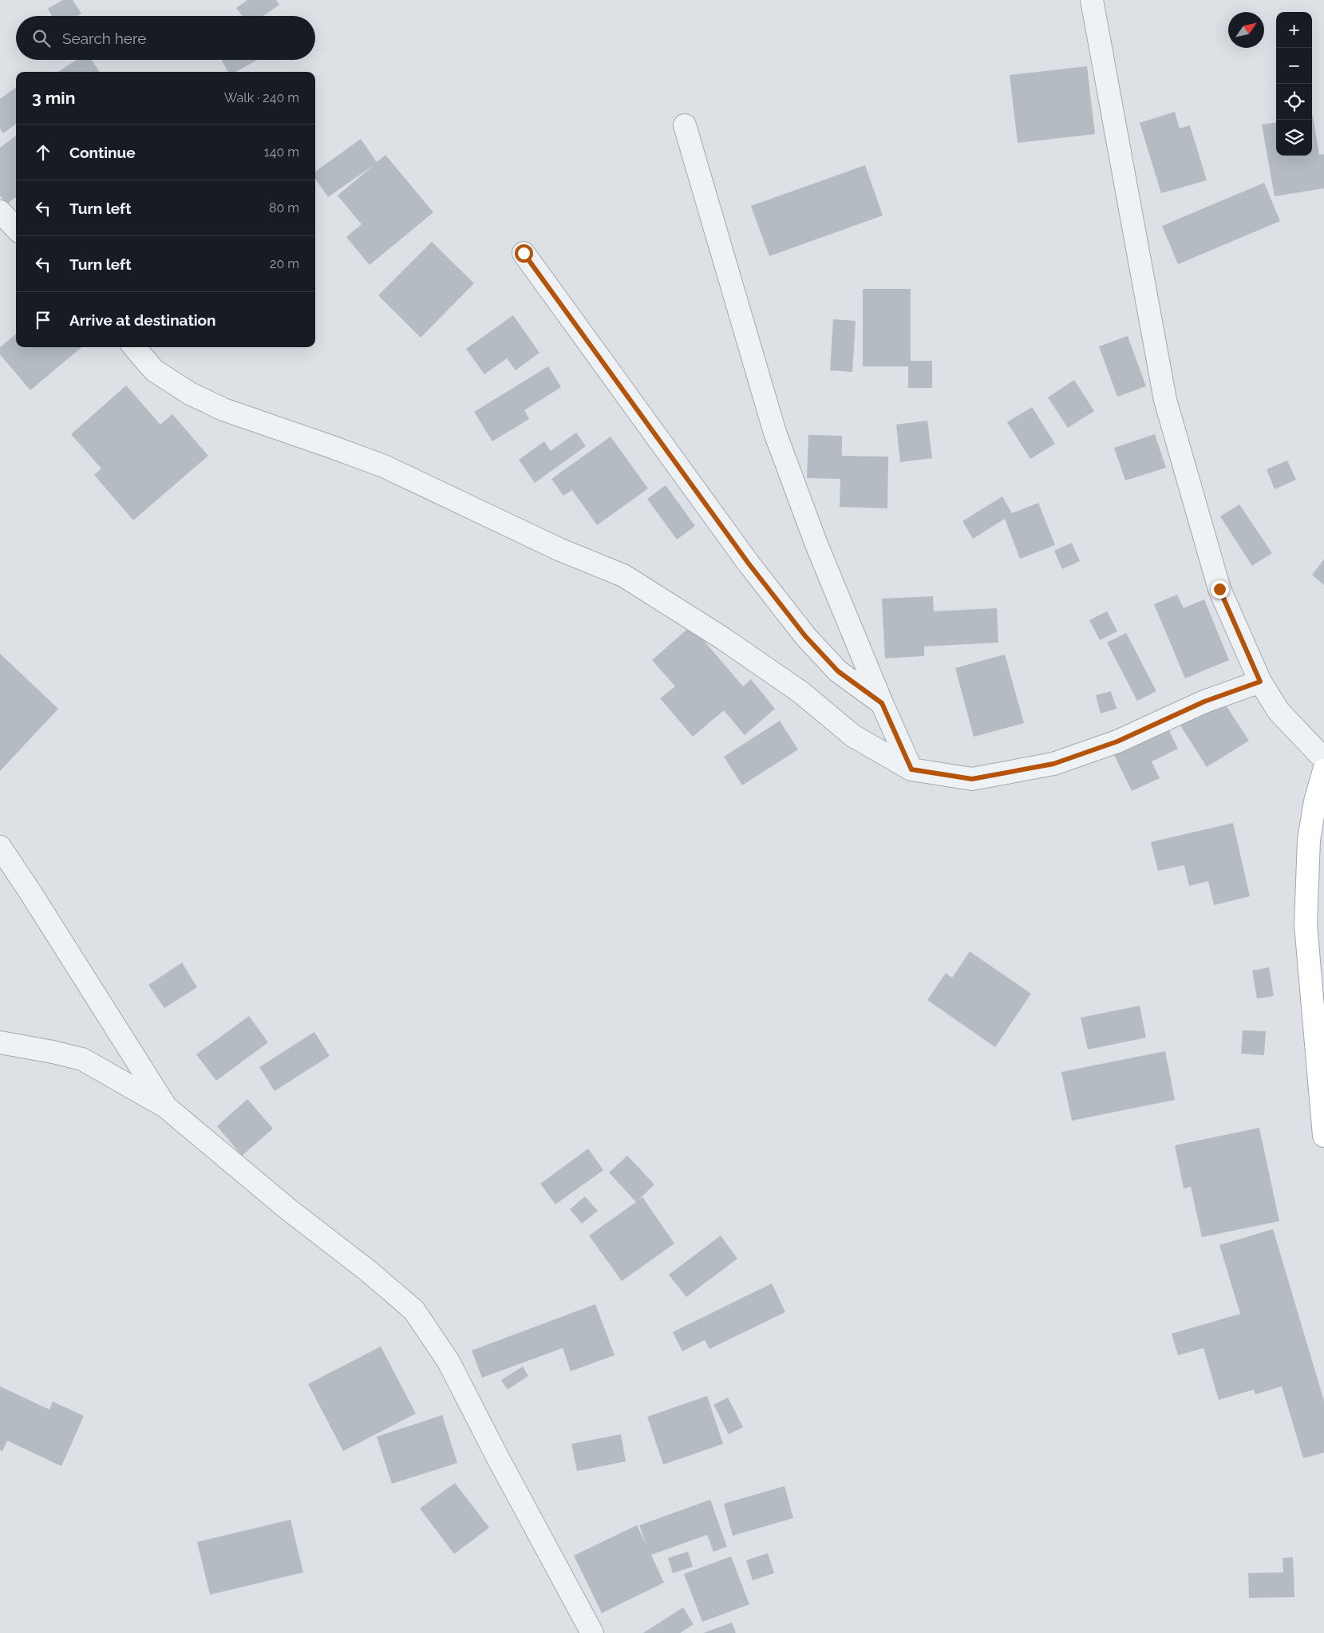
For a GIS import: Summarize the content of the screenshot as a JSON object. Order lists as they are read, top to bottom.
{
  "north": "top right",
  "page": {
    "map_buttons": ["+", "−"],
    "search": "Search here",
    "heading": ["3 min", "Walk · 240 m"],
    "list": [
      ["Continue", "140 m"],
      ["Turn left", "80 m"],
      ["Turn left", "20 m"],
      "Arrive at destination"
    ]
  }
}
